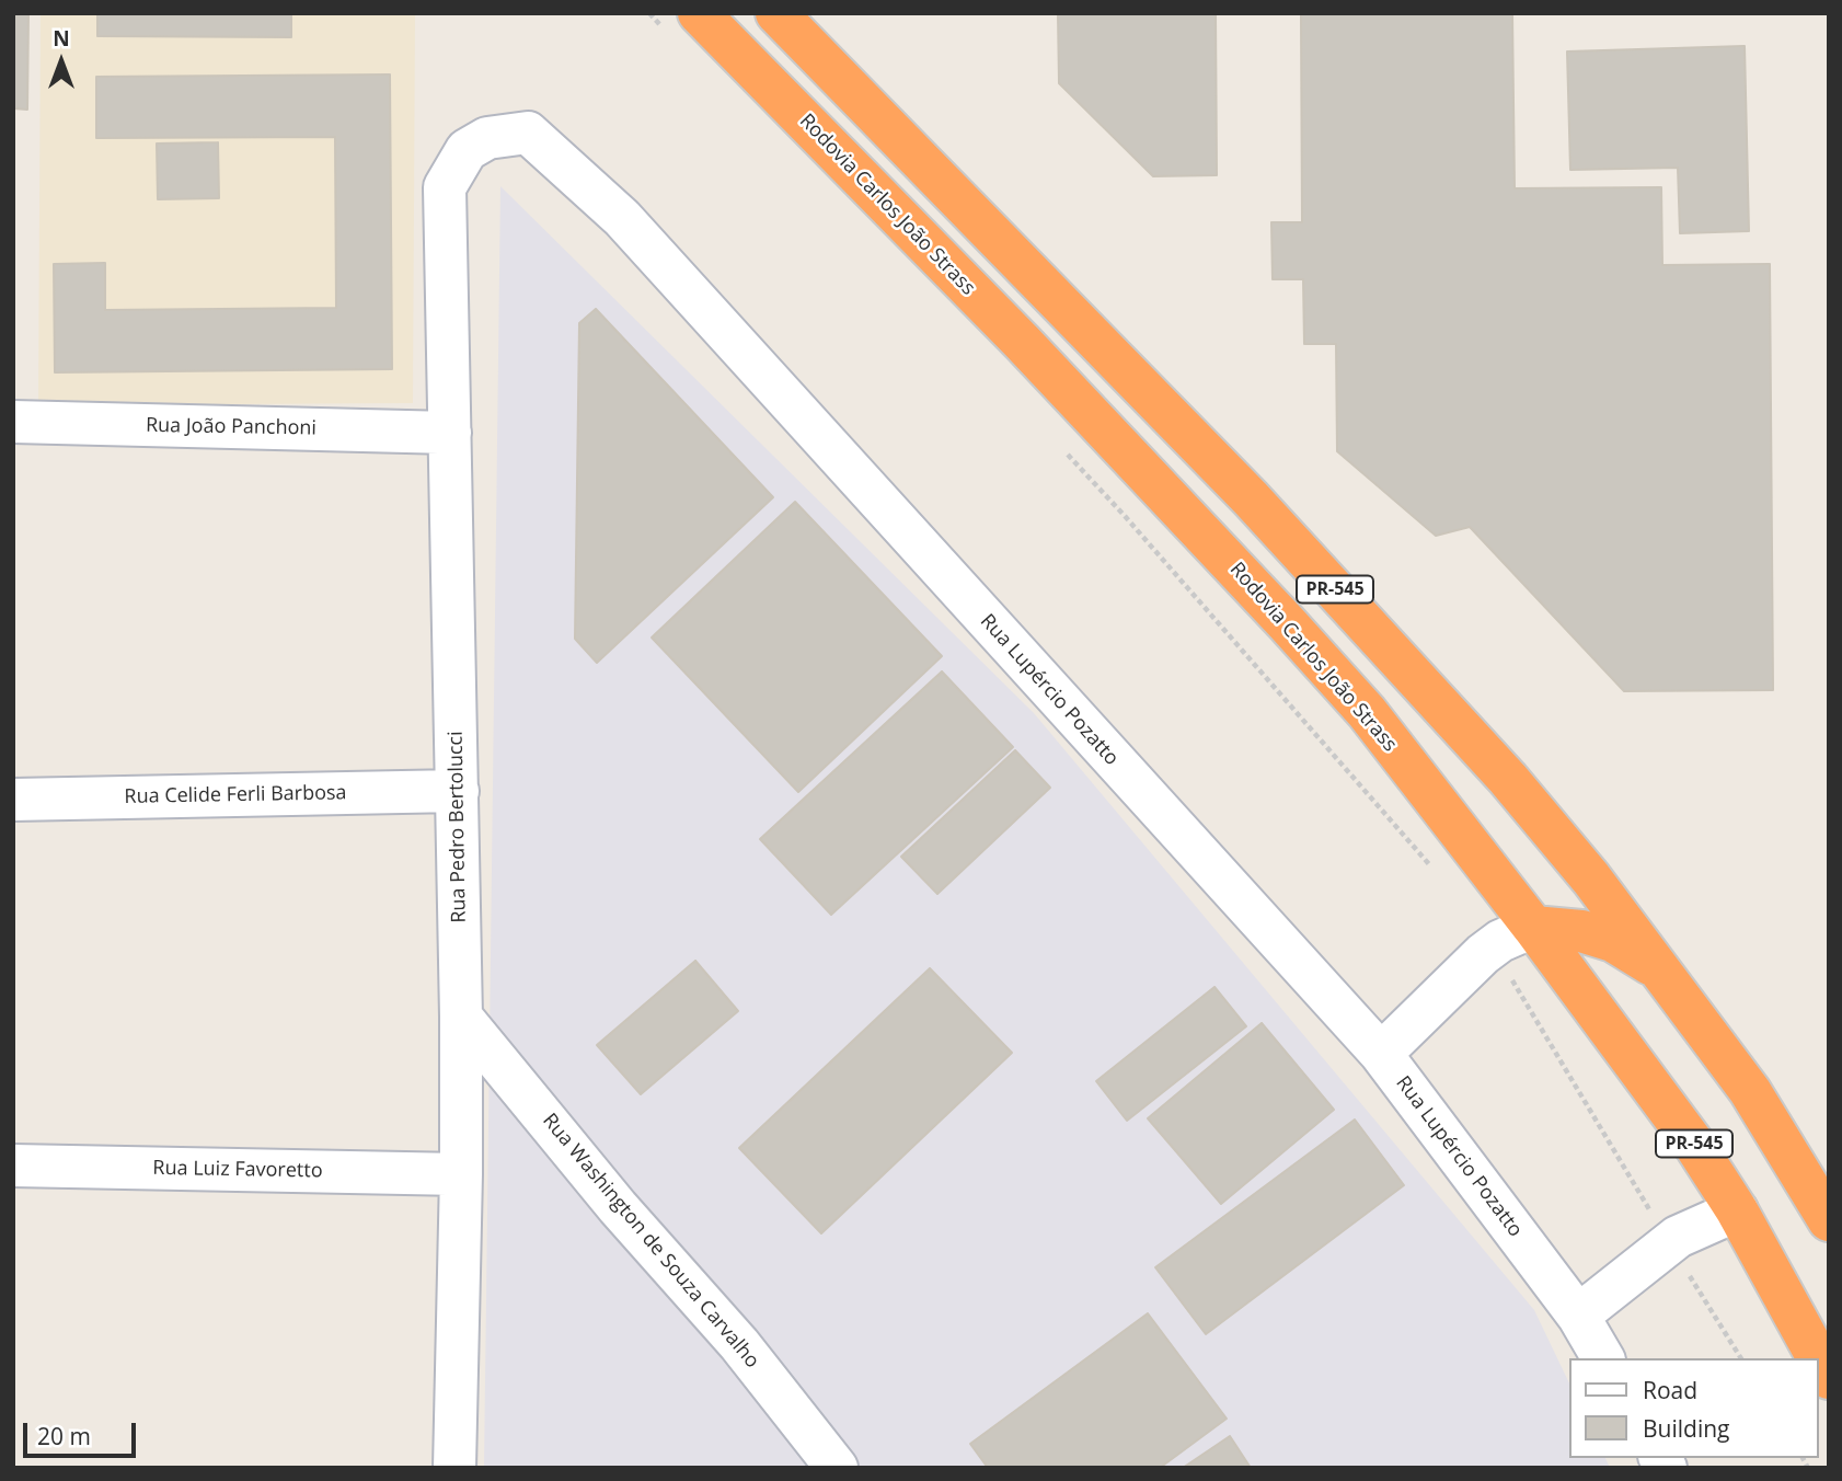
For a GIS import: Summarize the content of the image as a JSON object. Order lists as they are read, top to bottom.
{
  "streets": {
    "highway": ["Rodovia Carlos João Strass", "PR-545"],
    "street": [
      "Rua João Panchoni",
      "Rua Lupércio Pozatto",
      "Rua Celide Ferli Barbosa",
      "Rua Pedro Bertolucci",
      "Rua Luiz Favoretto",
      "Rua Washington de Souza Carvalho"
    ]
  },
  "crossings": [
    ["Rua João Panchoni", "Rua Pedro Bertolucci"],
    ["Rua Lupércio Pozatto", "Rua Pedro Bertolucci"],
    ["Rua Celide Ferli Barbosa", "Rua Pedro Bertolucci"],
    ["Rua Pedro Bertolucci", "Rua Luiz Favoretto"],
    ["Rua Pedro Bertolucci", "Rua Washington de Souza Carvalho"]
  ],
  "legend": ["Road", "Building"],
  "scale_bar": "20 m",
  "north": "top"
}
